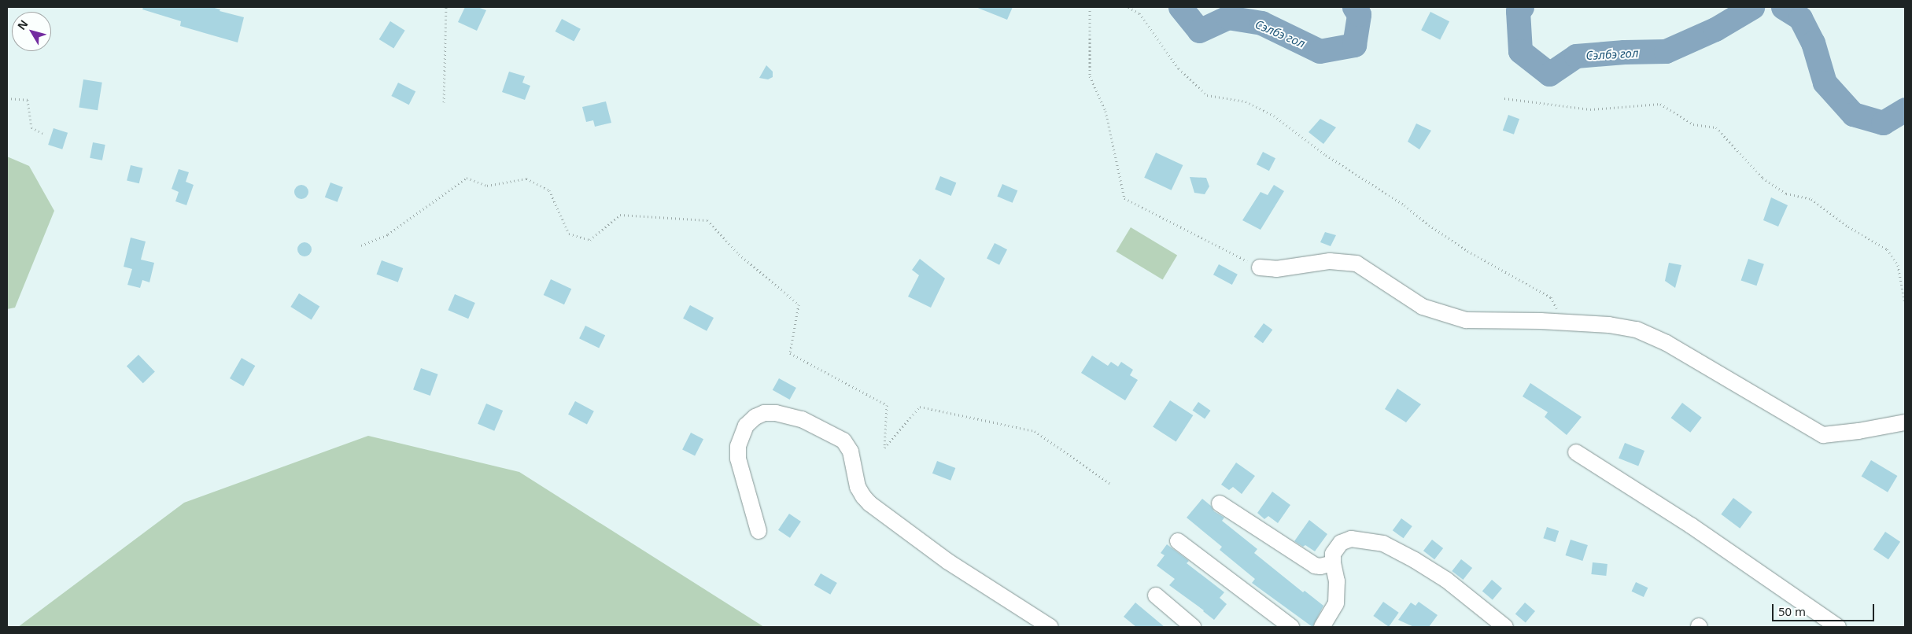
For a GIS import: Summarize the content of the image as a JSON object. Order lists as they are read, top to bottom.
{
  "water": ["Сэлбэ гол"],
  "scale_bar": "50 m",
  "north": "top left"
}
